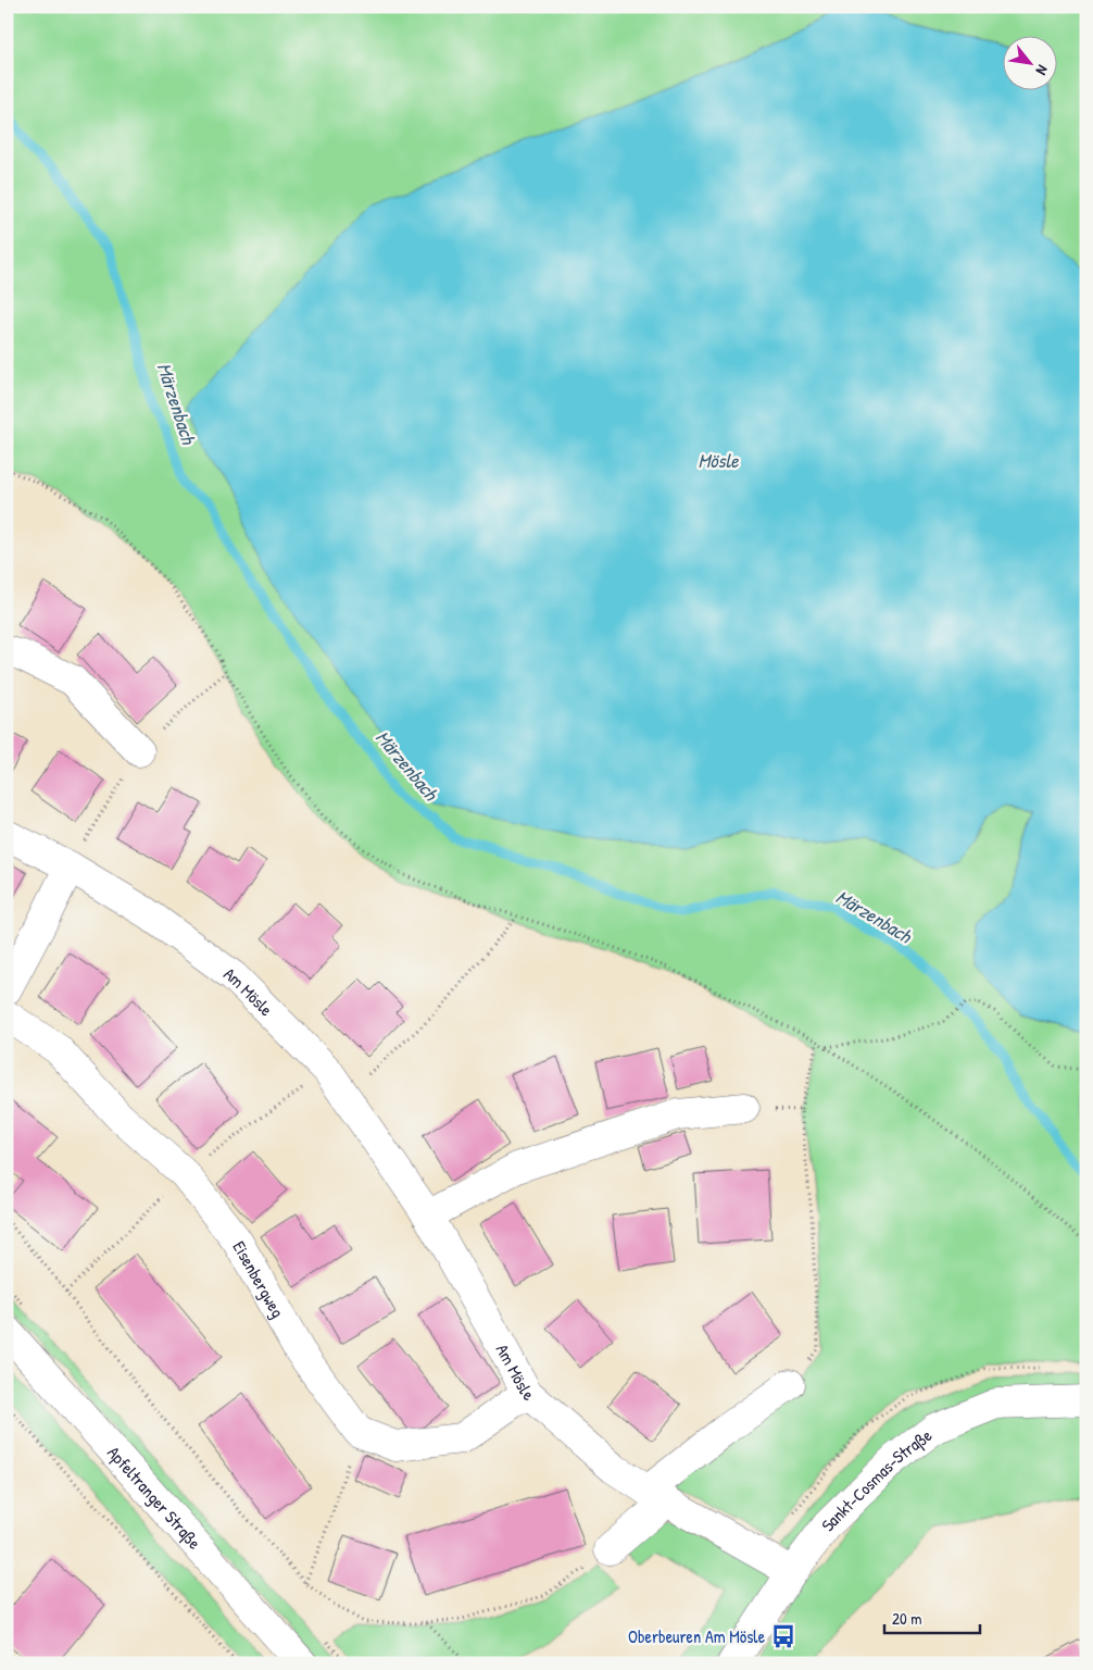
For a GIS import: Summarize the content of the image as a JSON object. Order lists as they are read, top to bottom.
{
  "streets": {
    "street": [
      "Am Mösle",
      "Eisenbergweg",
      "Sankt-Cosmas-Straße",
      "Apfeltranger Straße"
    ]
  },
  "crossings": [
    ["Am Mösle", "Sankt-Cosmas-Straße"]
  ],
  "water": ["Märzenbach", "Mösle"],
  "places": {
    "bus stop": ["Oberbeuren Am Mösle"]
  },
  "scale_bar": "20 m",
  "north": "bottom right"
}
